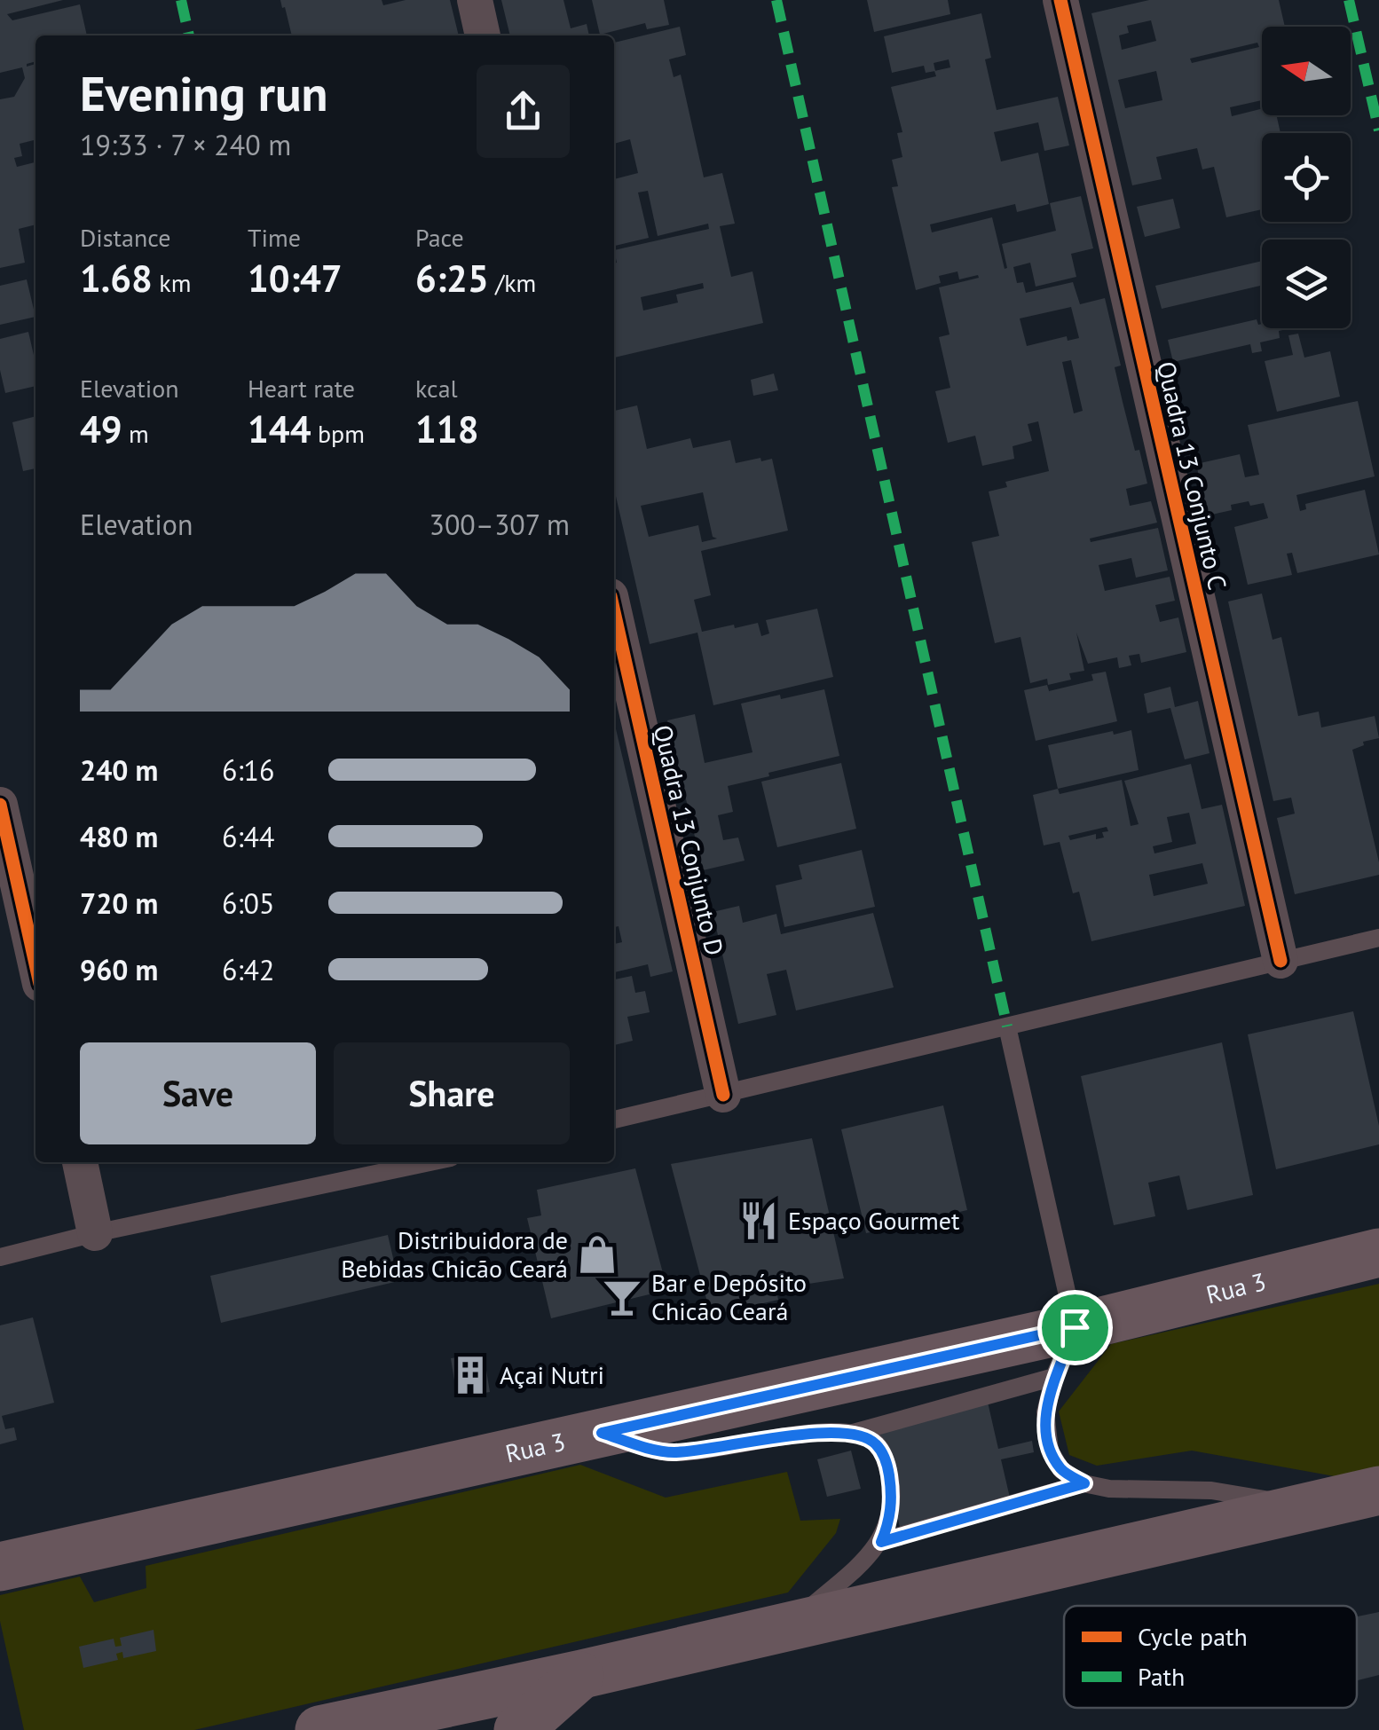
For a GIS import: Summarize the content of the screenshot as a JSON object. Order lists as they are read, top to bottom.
{
  "streets": {
    "main road": ["Rua 3"],
    "street": ["Quadra 13 Conjunto C", "Quadra 13 Conjunto D"]
  },
  "places": {
    "restaurant": ["Espaço Gourmet"],
    "shop": ["Distribuidora de Bebidas Chicão Ceará"],
    "bar": ["Bar e Depósito Chicão Ceará"],
    "building": ["Açai Nutri"]
  },
  "legend": ["Cycle path", "Path"],
  "north": "left",
  "page": {
    "heading": ["Evening run", "19:33 · 7 × 240 m"],
    "stats": [
      ["Distance", "1.68 km"],
      ["Time", "10:47"],
      ["Pace", "6:25 /km"],
      ["Elevation", "49 m"],
      ["Heart rate", "144 bpm"],
      ["kcal", "118"]
    ],
    "chart": ["Elevation", "300–307 m"],
    "list": [
      {
        "name": "240 m",
        "note": "6:16"
      },
      {
        "name": "480 m",
        "note": "6:44"
      },
      {
        "name": "720 m",
        "note": "6:05"
      },
      {
        "name": "960 m",
        "note": "6:42"
      }
    ],
    "buttons": ["Save", "Share"]
  }
}
